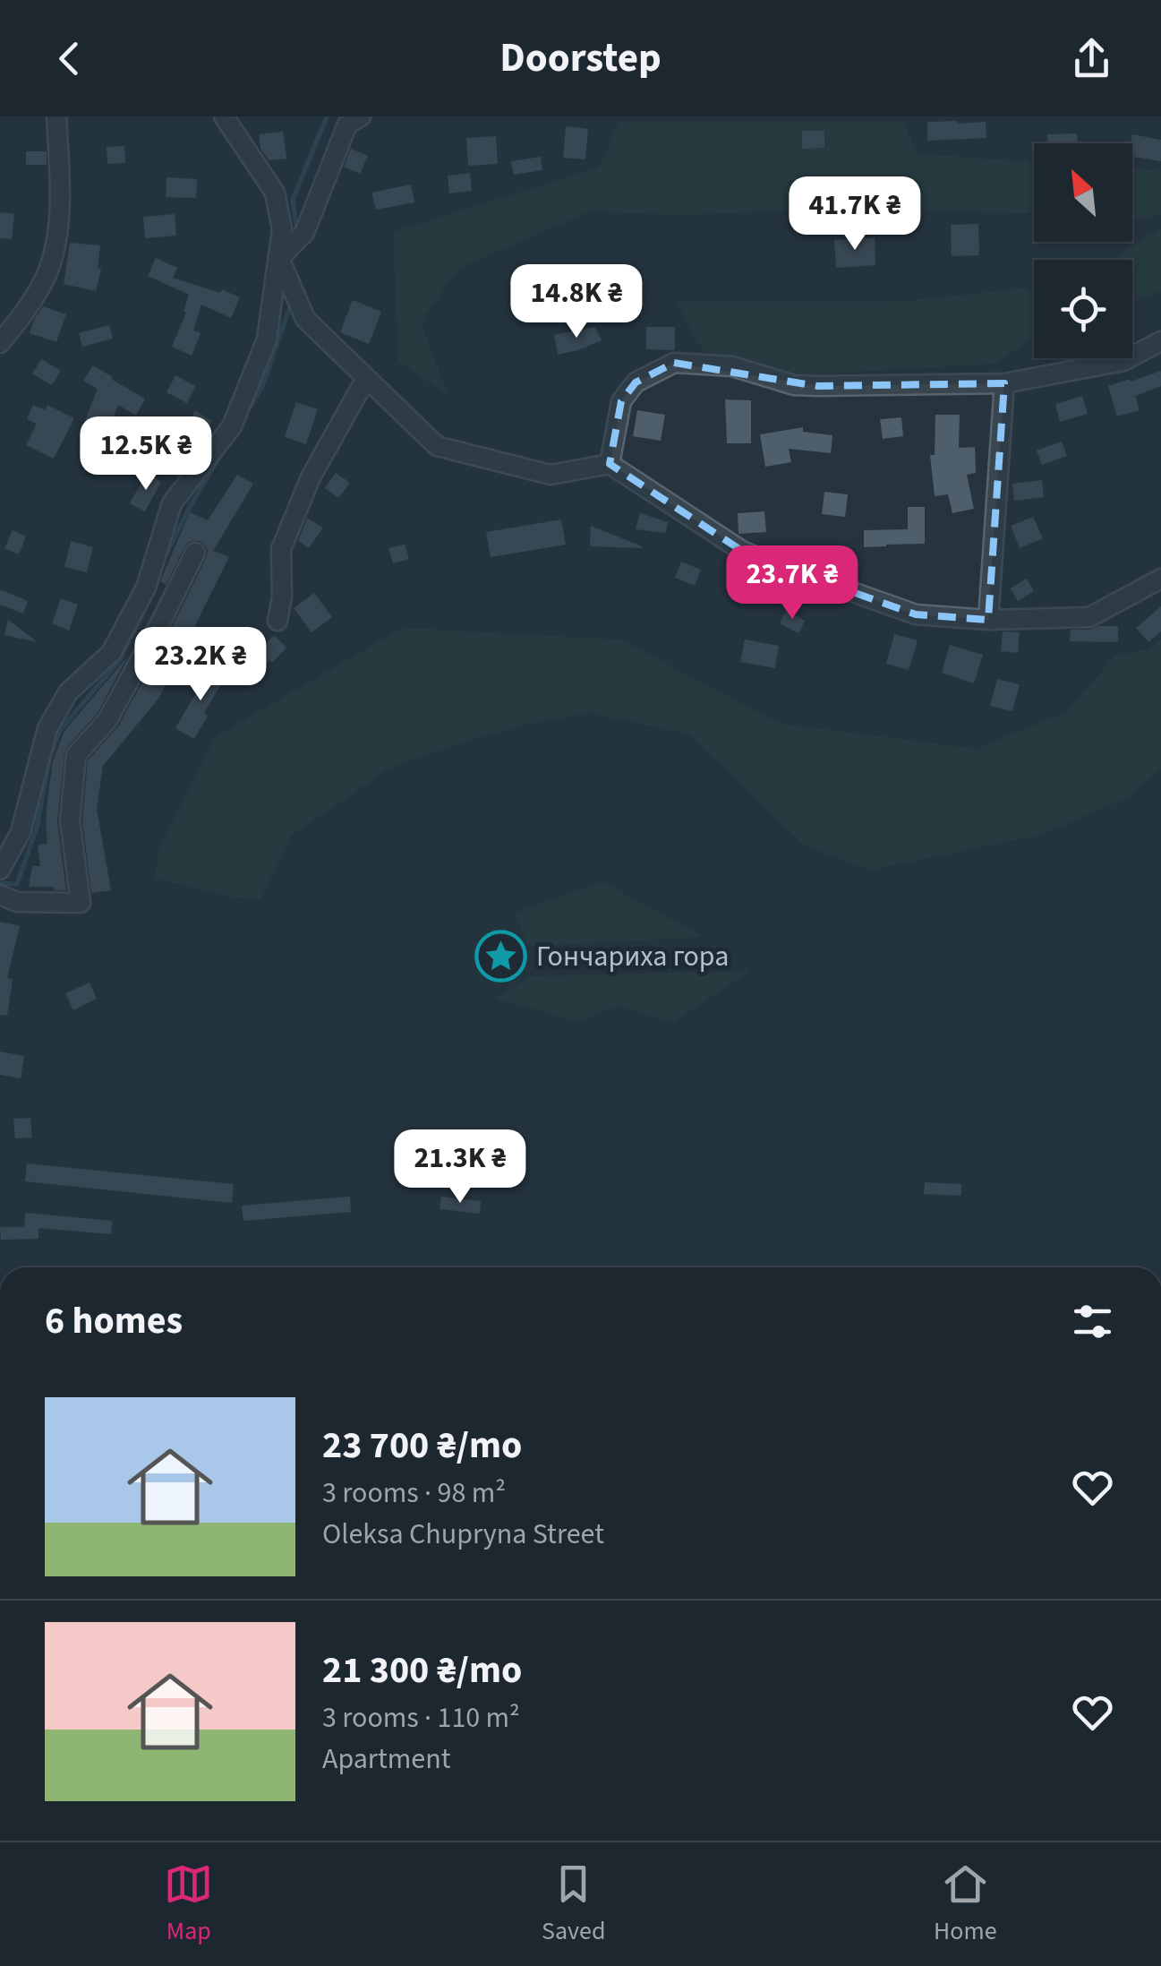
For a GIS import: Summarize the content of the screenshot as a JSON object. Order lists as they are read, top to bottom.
{
  "places": {
    "place": ["Гончариха гора"]
  },
  "north": "top left",
  "page": {
    "header": "Doorstep",
    "price": [
      "41.7K ₴",
      "14.8K ₴",
      "12.5K ₴",
      "23.7K ₴",
      "23.2K ₴",
      "21.3K ₴"
    ],
    "heading": "6 homes",
    "list": [
      {
        "name": "23 700 ₴/mo",
        "note": "3 rooms · 98 m² · Oleksa Chupryna Street"
      },
      {
        "name": "21 300 ₴/mo",
        "note": "3 rooms · 110 m² · Apartment"
      }
    ],
    "tabs": ["Map", "Saved", "Home"]
  }
}
